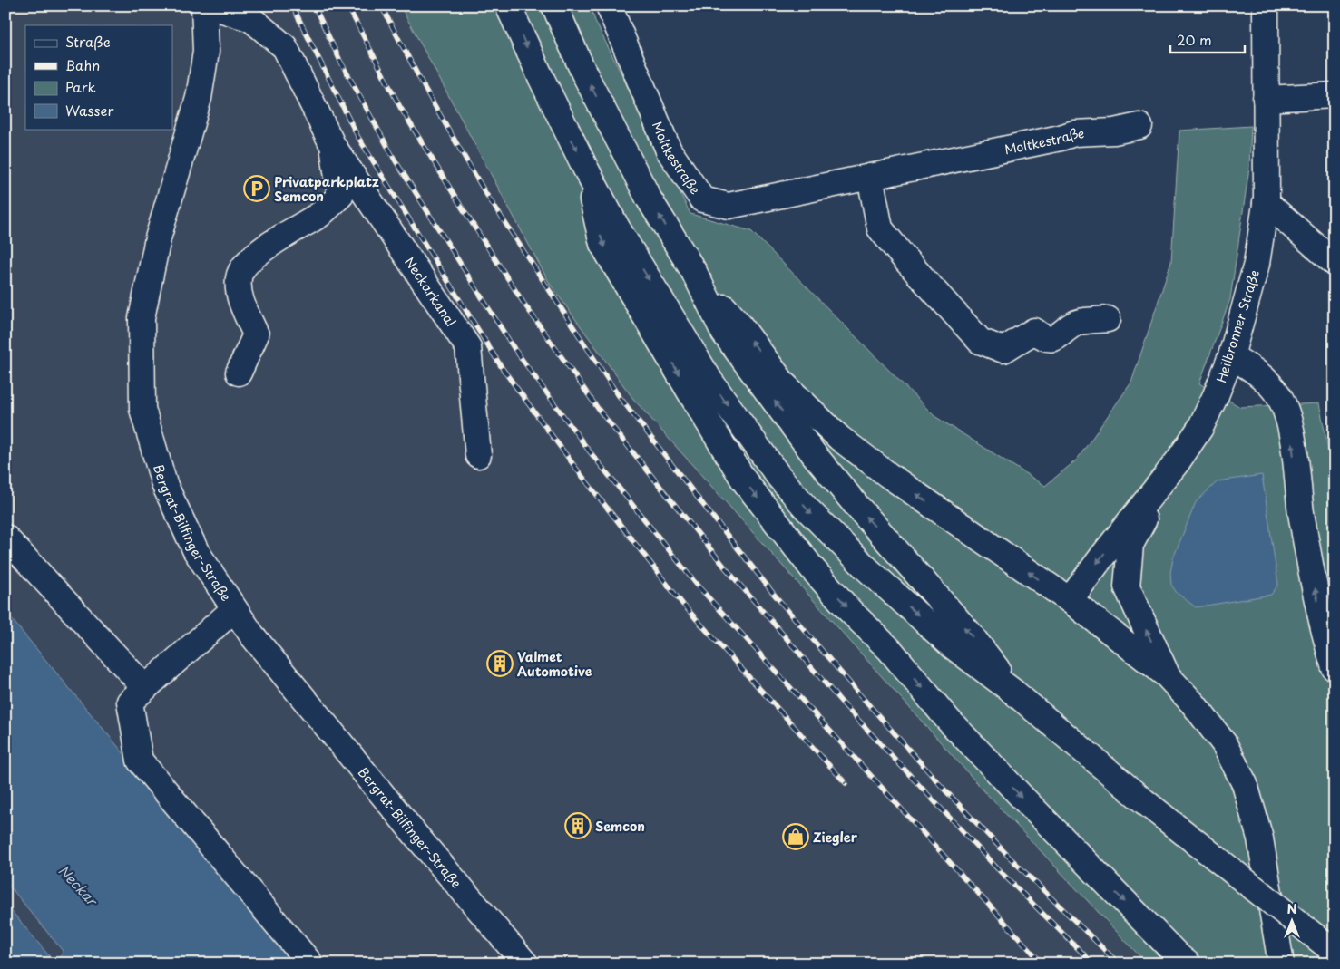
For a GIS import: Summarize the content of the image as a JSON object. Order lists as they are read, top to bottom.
{
  "streets": {
    "main road": [
      "Moltkestraße",
      "Neckarkanal",
      "Heilbronner Straße",
      "Bergrat-Bilfinger-Straße"
    ]
  },
  "water": ["Neckar"],
  "places": {
    "parking": ["Privatparkplatz Semcon"],
    "building": ["Valmet Automotive", "Semcon"],
    "shop": ["Ziegler"]
  },
  "legend": [
    "Straße",
    "Bahn",
    "Park",
    "Wasser"
  ],
  "scale_bar": "20 m",
  "north": "top"
}
